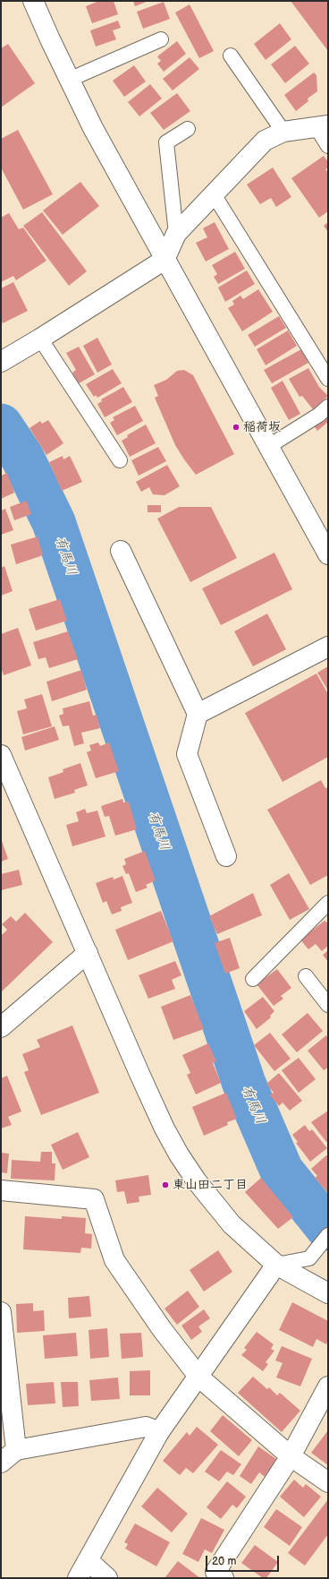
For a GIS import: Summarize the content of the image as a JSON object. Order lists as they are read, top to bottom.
{
  "water": ["有馬川"],
  "places": ["稲荷坂", "東山田二丁目"],
  "scale_bar": "20 m"
}
